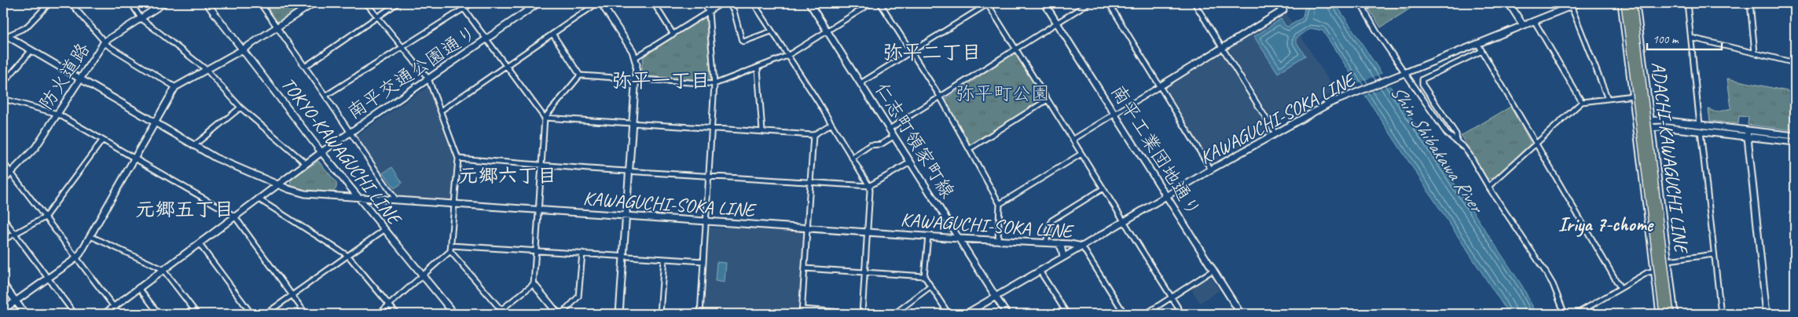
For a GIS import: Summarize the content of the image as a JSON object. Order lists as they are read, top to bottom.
{
  "streets": {
    "street": [
      "南平交通公園通り",
      "防火道路",
      "KAWAGUCHI-SOKA LINE",
      "仁志町領家町線",
      "TOKYO-KAWAGUCHI LINE",
      "南平工業団地通り",
      "ADACHI-KAWAGUCHI LINE"
    ]
  },
  "crossings": [
    ["南平交通公園通り", "KAWAGUCHI-SOKA LINE"],
    ["南平交通公園通り", "TOKYO-KAWAGUCHI LINE"],
    ["防火道路", "KAWAGUCHI-SOKA LINE"],
    ["KAWAGUCHI-SOKA LINE", "仁志町領家町線"],
    ["KAWAGUCHI-SOKA LINE", "TOKYO-KAWAGUCHI LINE"],
    ["KAWAGUCHI-SOKA LINE", "南平工業団地通り"]
  ],
  "districts": [
    "弥平二丁目",
    "弥平一丁目",
    "元郷六丁目",
    "元郷五丁目",
    "Iriya 7-chome"
  ],
  "water": ["Shin Shibakawa River"],
  "parks": ["弥平町公園"],
  "scale_bar": "100 m"
}
